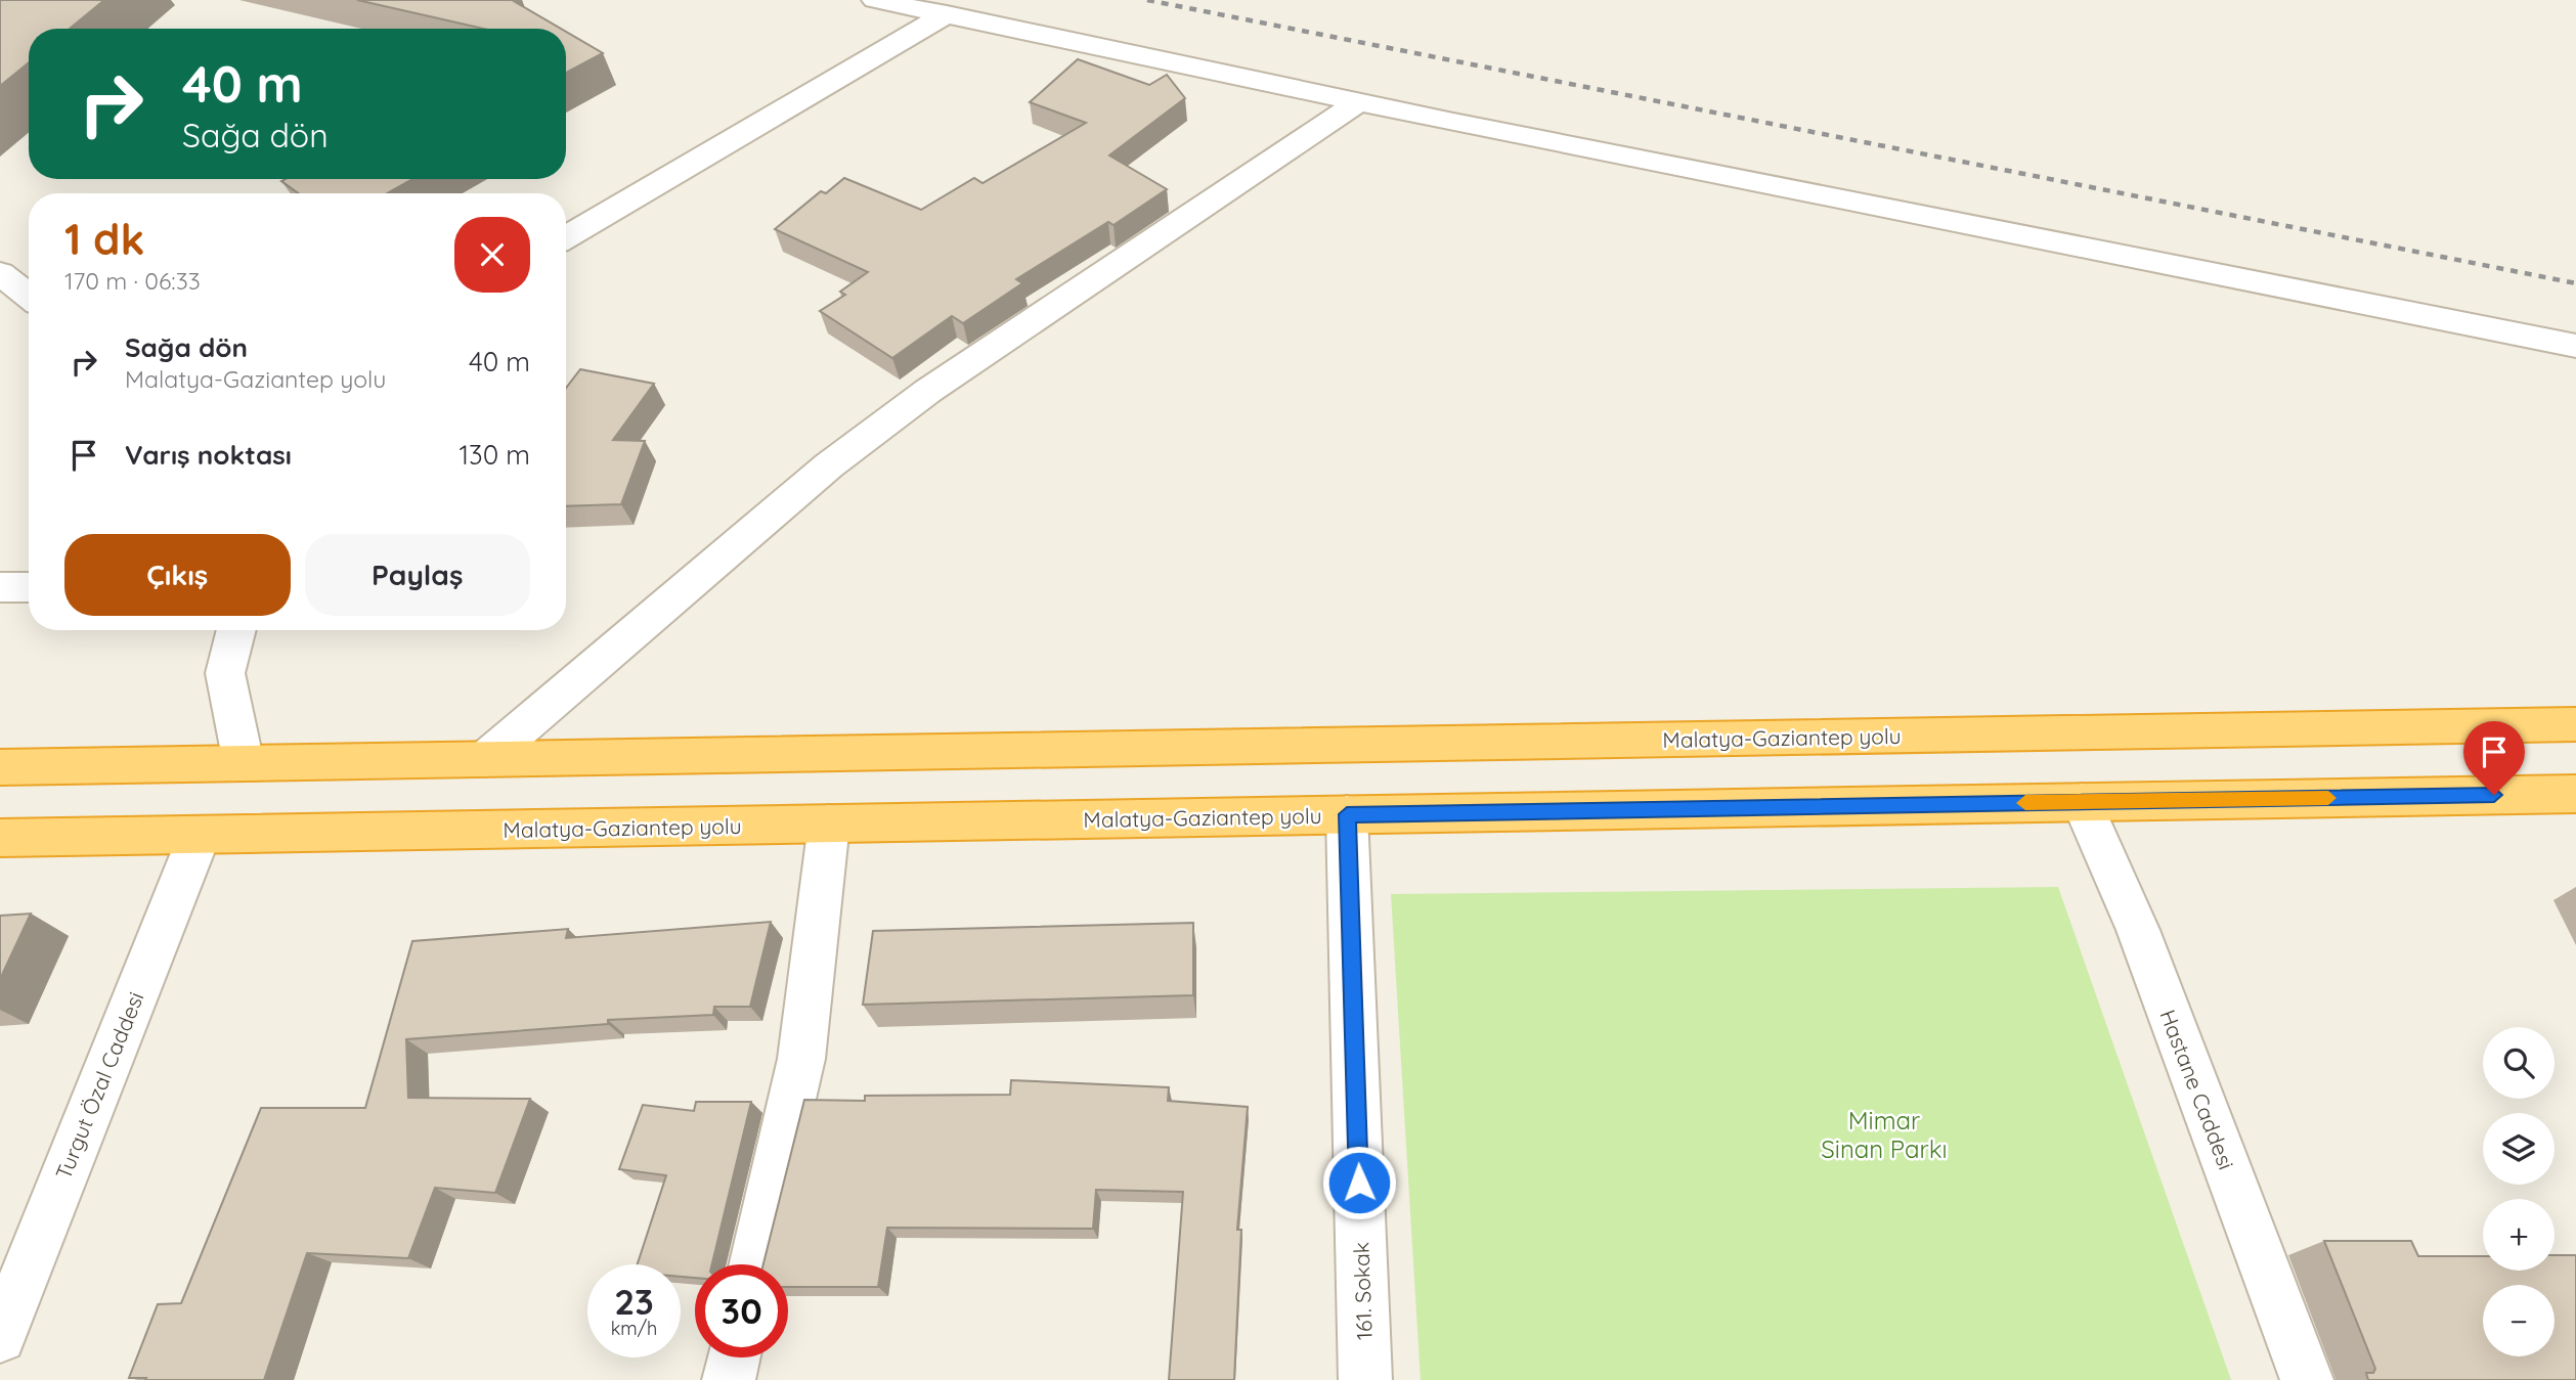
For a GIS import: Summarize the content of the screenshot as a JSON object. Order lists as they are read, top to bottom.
{
  "streets": {
    "highway": ["Malatya-Gaziantep yolu"],
    "street": ["Turgut Özal Caddesi", "Hastane Caddesi", "161. Sokak"]
  },
  "crossings": [
    ["Malatya-Gaziantep yolu", "Turgut Özal Caddesi"],
    ["Malatya-Gaziantep yolu", "Hastane Caddesi"],
    ["Malatya-Gaziantep yolu", "161. Sokak"]
  ],
  "parks": ["Mimar Sinan Parkı"],
  "page": {
    "turn": ["40 m", "Sağa dön"],
    "heading": ["1 dk", "170 m · 06:33"],
    "list": [
      {
        "name": "Sağa dön",
        "note": "Malatya-Gaziantep yolu",
        "value": "40 m"
      },
      {
        "name": "Varış noktası",
        "value": "130 m"
      }
    ],
    "buttons": ["Çıkış", "Paylaş"],
    "map_buttons": ["+", "−"],
    "speed": "23 km/h",
    "limit": "30"
  }
}
